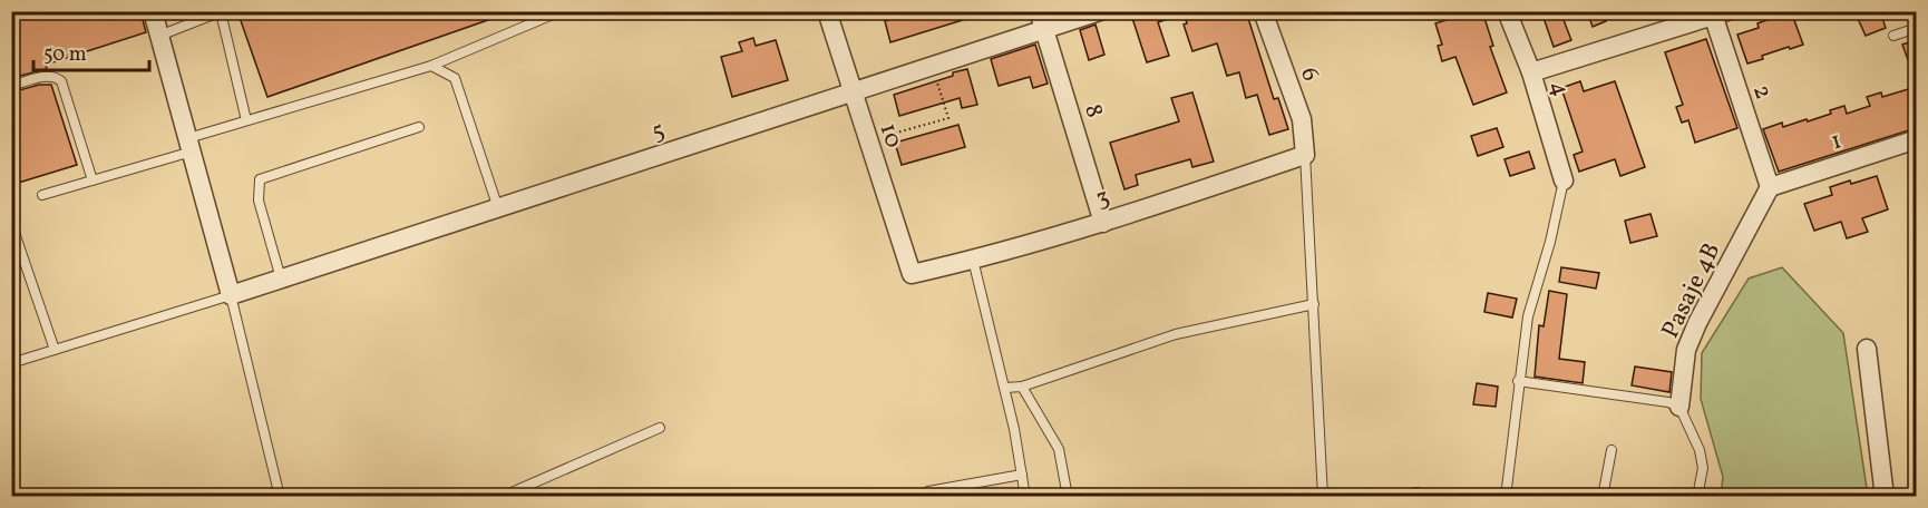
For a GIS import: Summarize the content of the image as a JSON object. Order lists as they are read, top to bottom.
{
  "streets": {
    "street": [
      "6",
      "4",
      "2",
      "8",
      "5",
      "10",
      "1",
      "3",
      "Pasaje 4B"
    ]
  },
  "crossings": [
    ["6", "3"],
    ["2", "1"],
    ["2", "Pasaje 4B"],
    ["8", "5"],
    ["8", "3"],
    ["5", "10"],
    ["10", "3"],
    ["1", "Pasaje 4B"]
  ],
  "scale_bar": "50 m"
}
